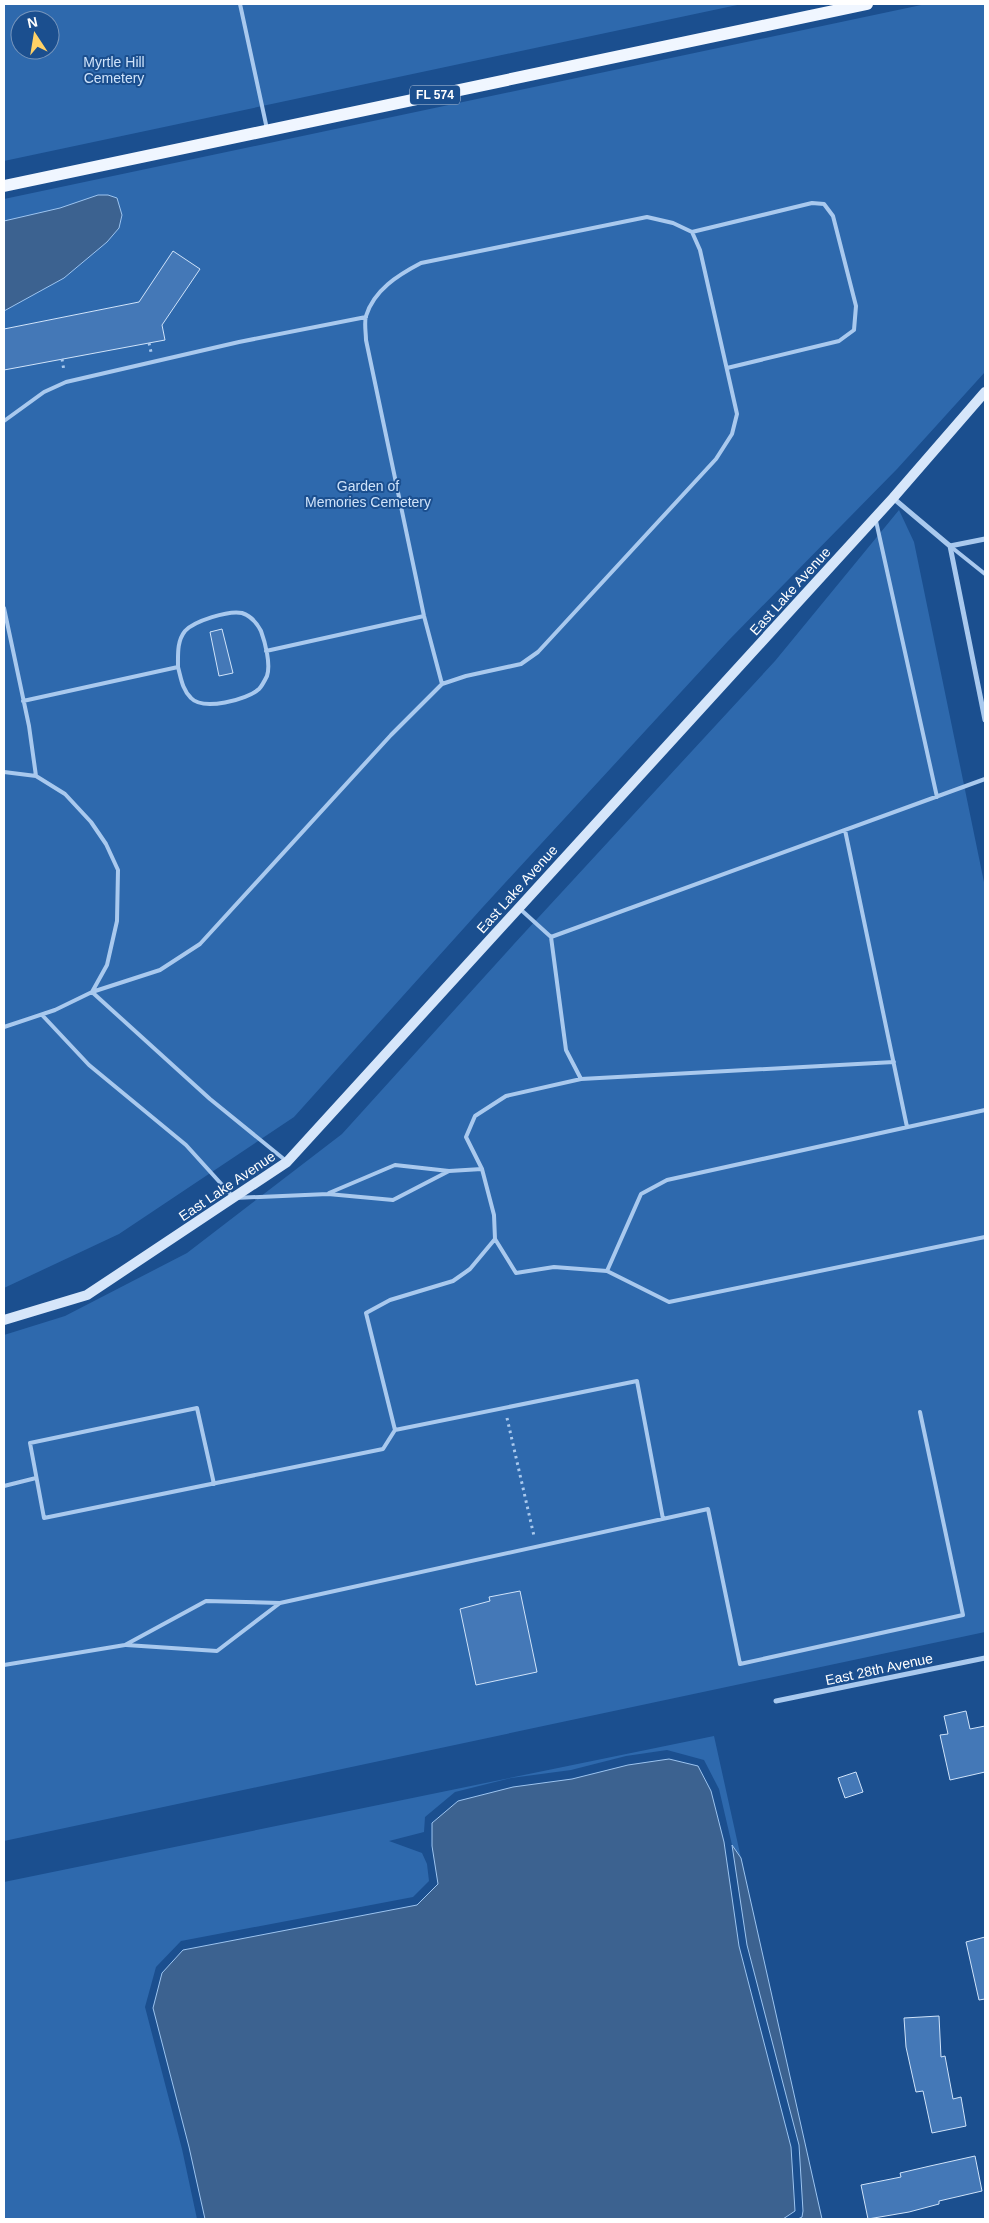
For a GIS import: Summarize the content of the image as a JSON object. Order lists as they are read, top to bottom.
{
  "streets": {
    "main road": ["FL 574"],
    "street": ["East Lake Avenue", "East 28th Avenue"]
  },
  "parks": ["Myrtle Hill Cemetery", "Garden of Memories Cemetery"],
  "north": "top"
}
